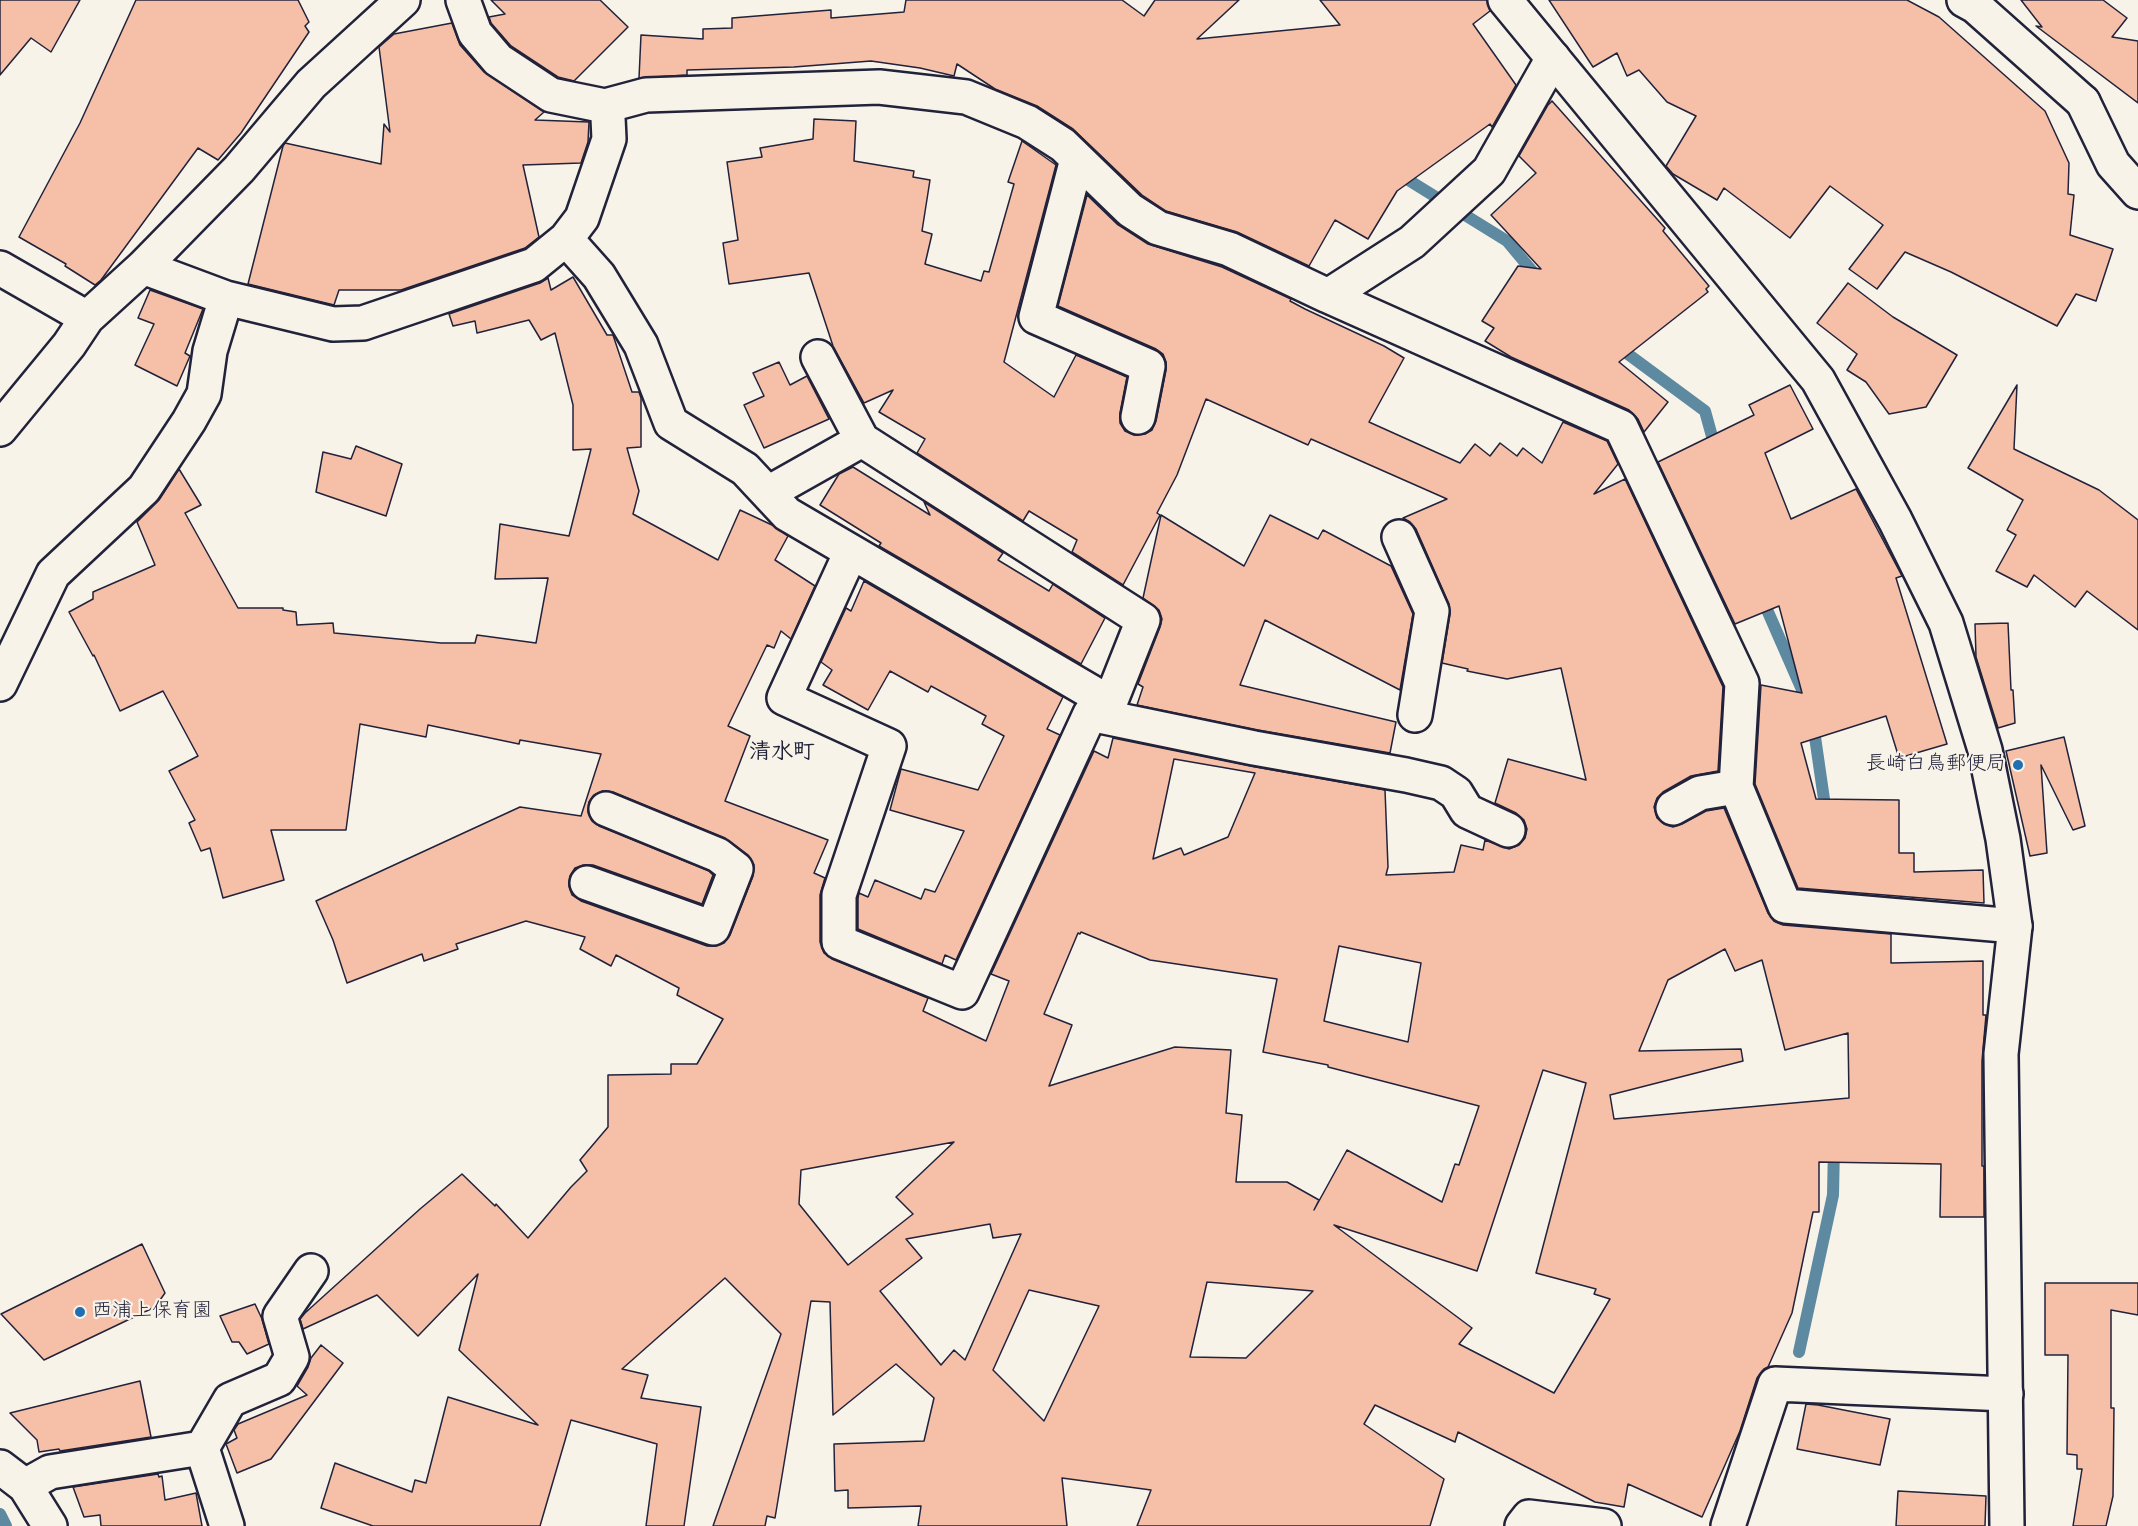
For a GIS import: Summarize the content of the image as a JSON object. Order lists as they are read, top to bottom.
{
  "districts": ["清水町"],
  "places": ["長崎白鳥郵便局", "西浦上保育園"]
}
